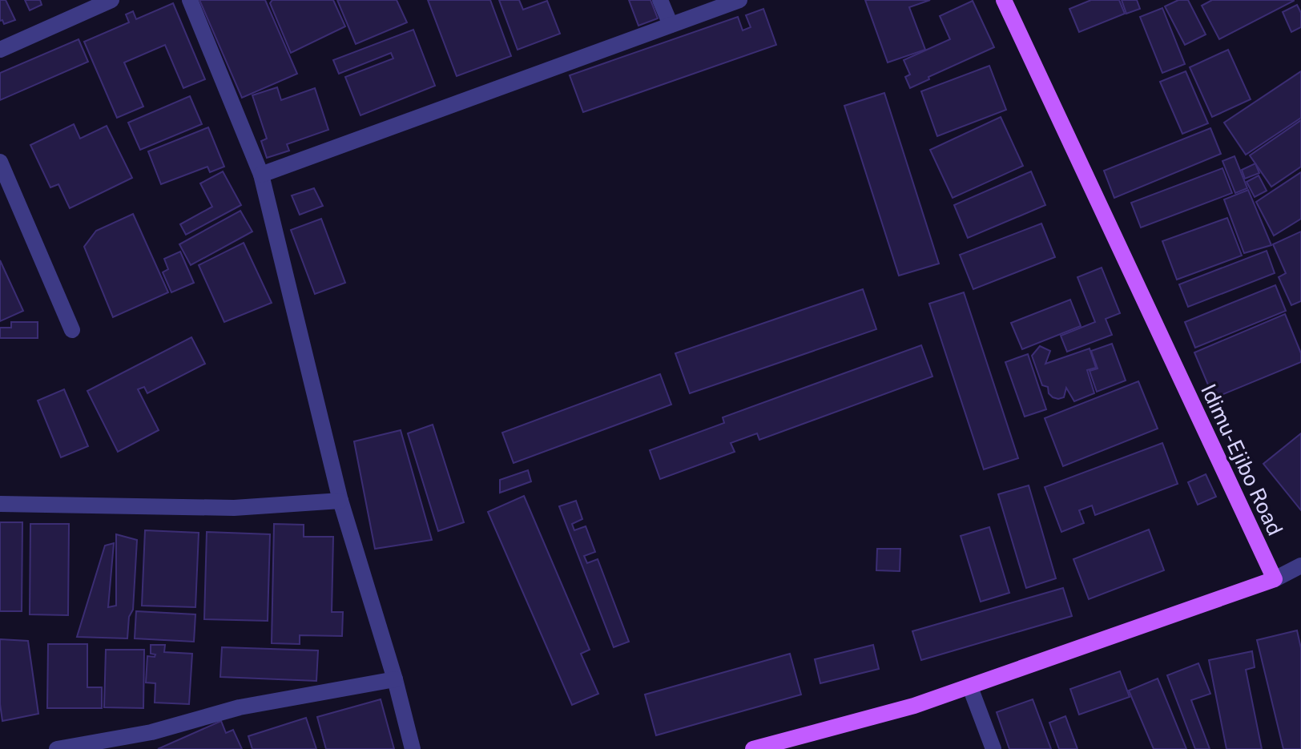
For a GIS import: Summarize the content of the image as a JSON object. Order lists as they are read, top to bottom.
{
  "streets": {
    "main road": ["Idimu-Ejibo Road"]
  }
}
